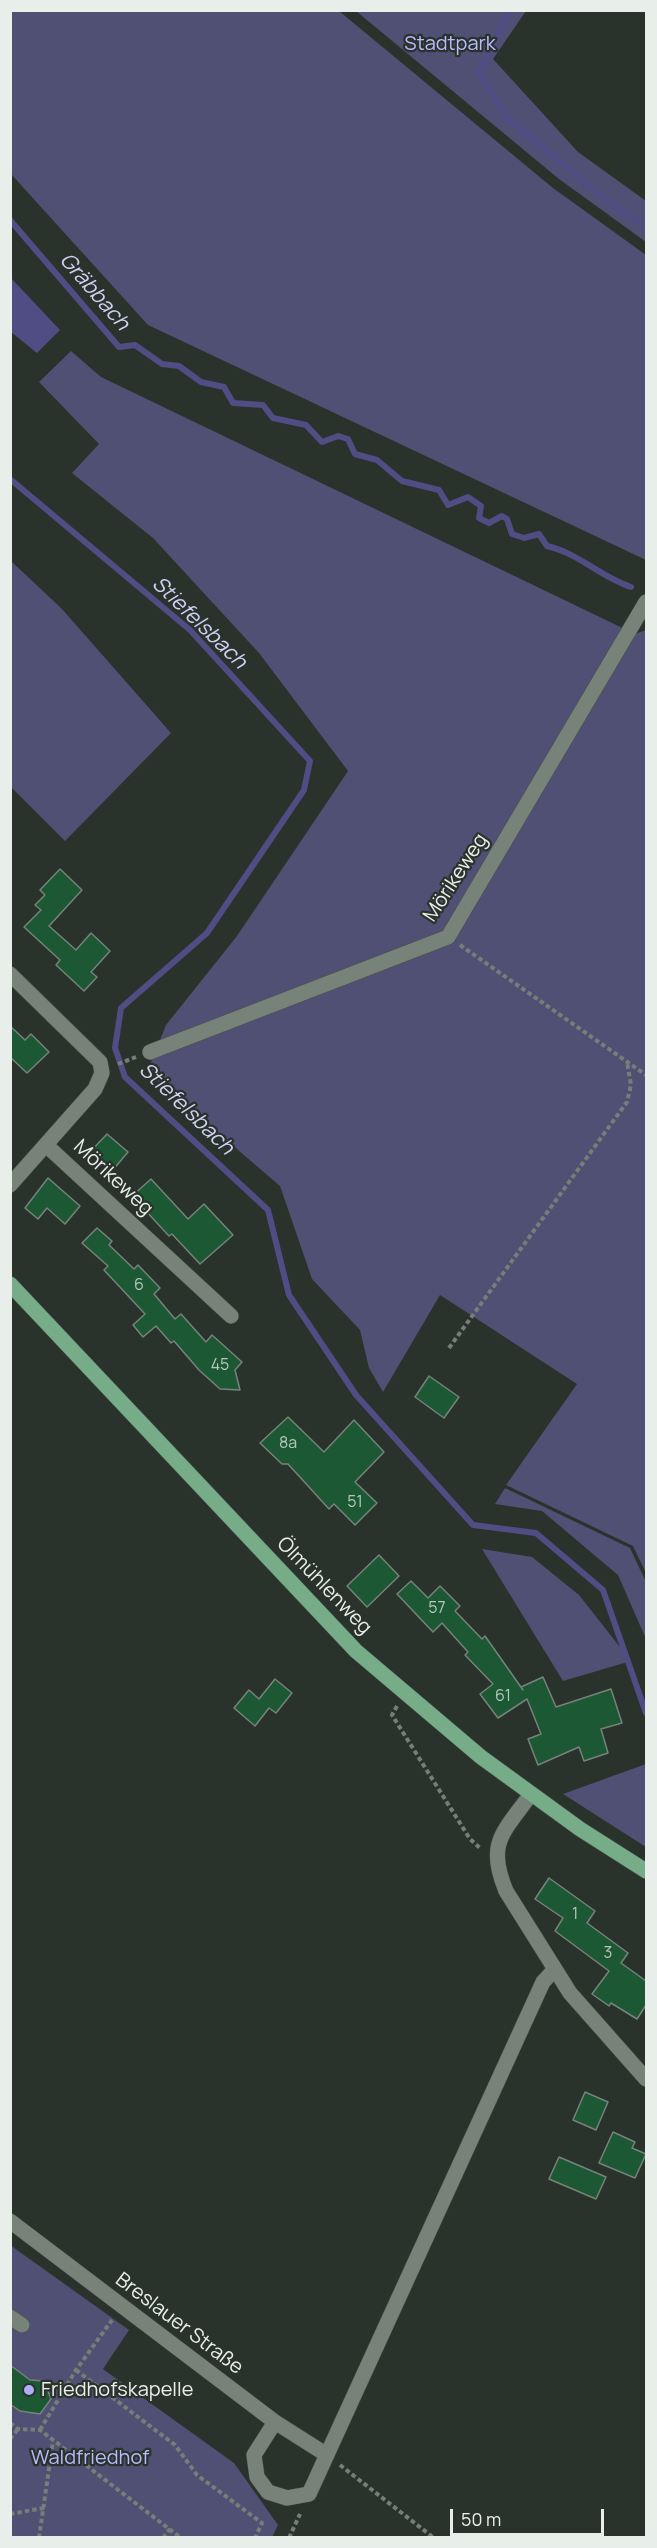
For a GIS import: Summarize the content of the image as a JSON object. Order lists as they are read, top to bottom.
{
  "streets": {
    "main road": ["Ölmühlenweg"],
    "street": ["Mörikeweg", "Breslauer Straße"]
  },
  "water": ["Gräbbach", "Stiefelsbach"],
  "parks": ["Stadtpark", "Waldfriedhof"],
  "places": ["Friedhofskapelle"],
  "house_numbers": [
    "6",
    "45",
    "8a",
    "51",
    "57",
    "61",
    "1",
    "3"
  ],
  "scale_bar": "50 m"
}
